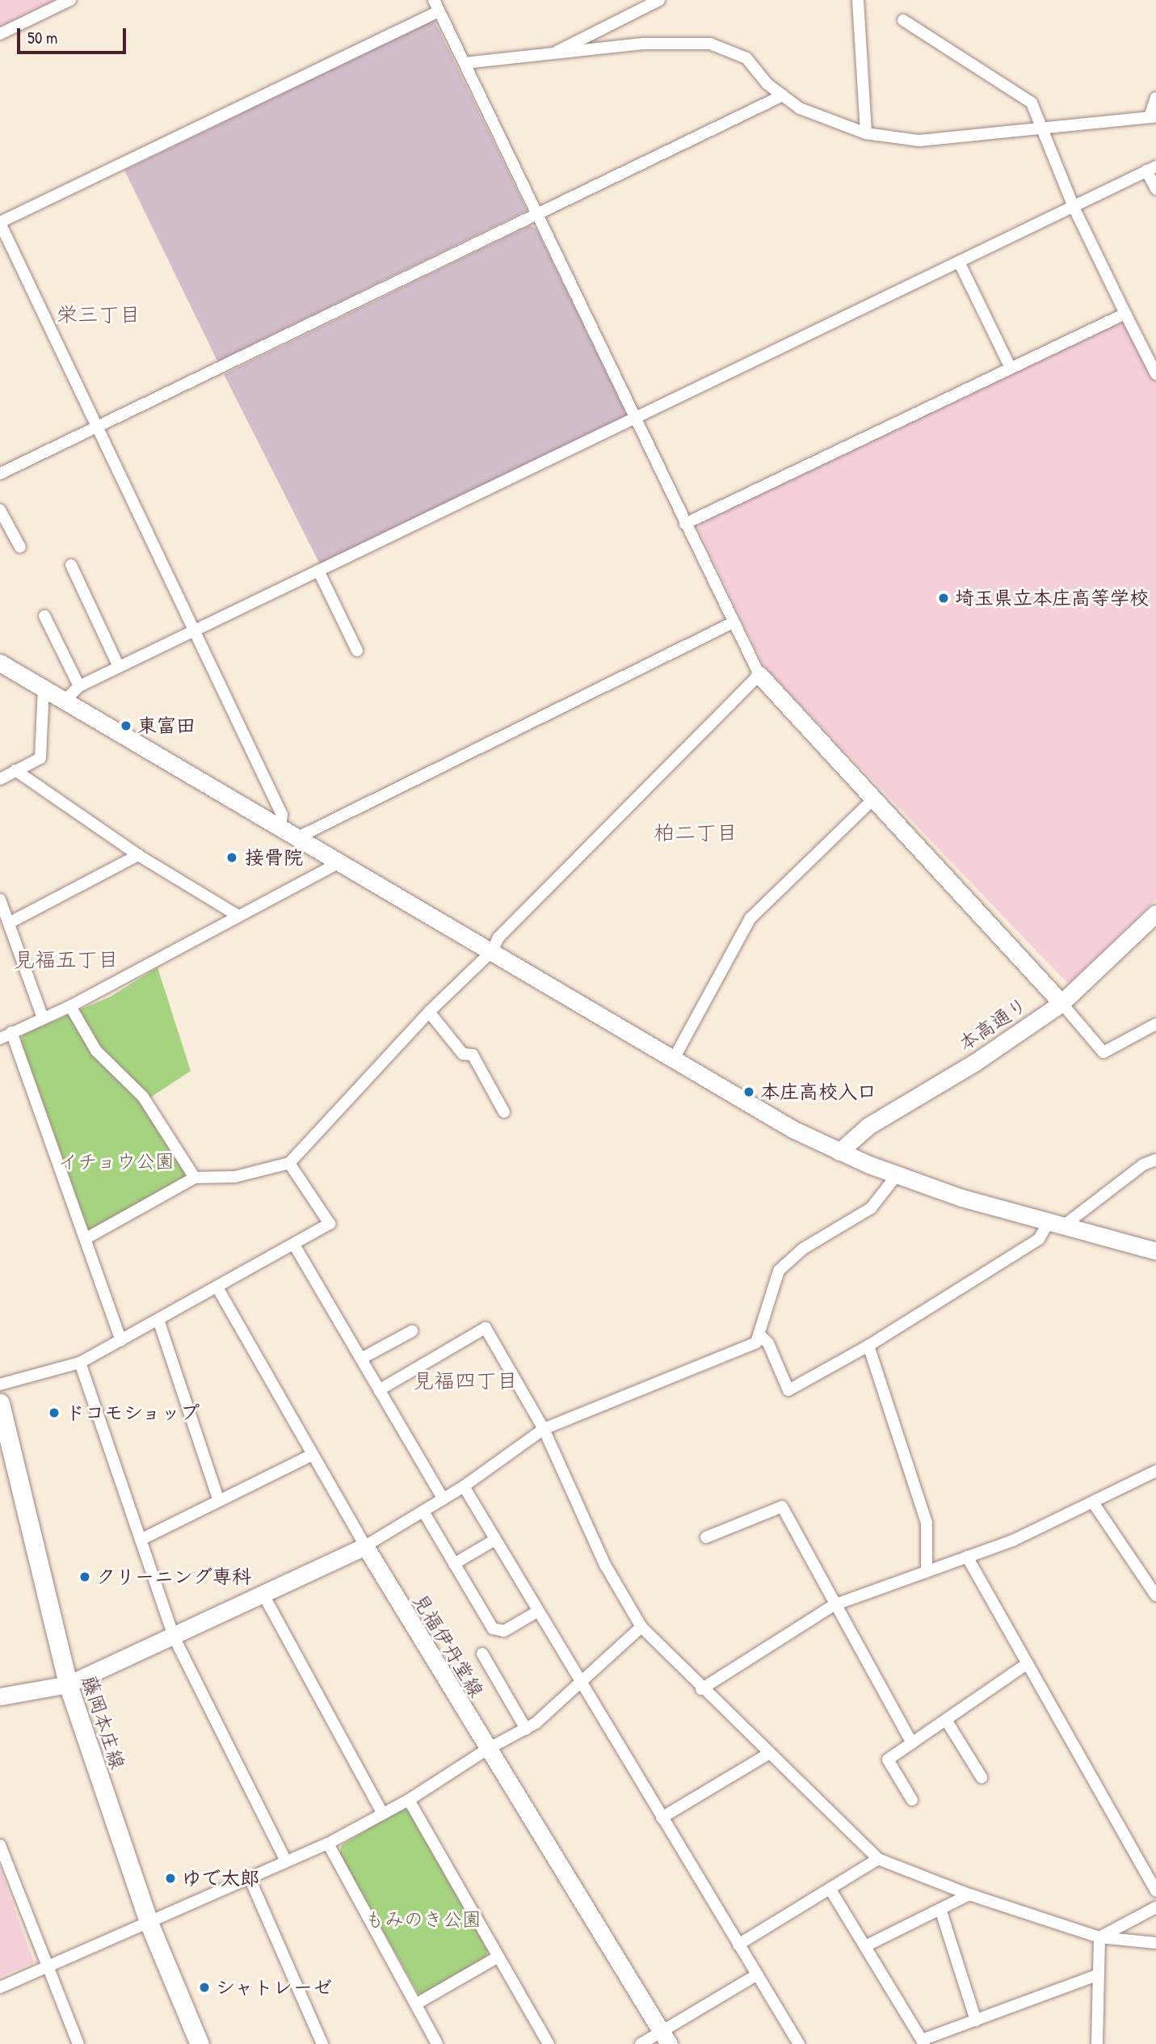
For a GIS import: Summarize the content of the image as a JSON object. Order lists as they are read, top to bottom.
{
  "streets": {
    "main road": ["藤岡本庄線"],
    "street": ["本高通り", "見福伊丹堂線"]
  },
  "districts": [
    "栄三丁目",
    "柏二丁目",
    "見福五丁目",
    "見福四丁目"
  ],
  "parks": ["イチョウ公園", "もみのき公園"],
  "places": [
    "埼玉県立本庄高等学校",
    "東富田",
    "接骨院",
    "本庄高校入口",
    "ドコモショップ",
    "クリーニング専科",
    "ゆで太郎",
    "シャトレーゼ"
  ],
  "scale_bar": "50 m"
}
